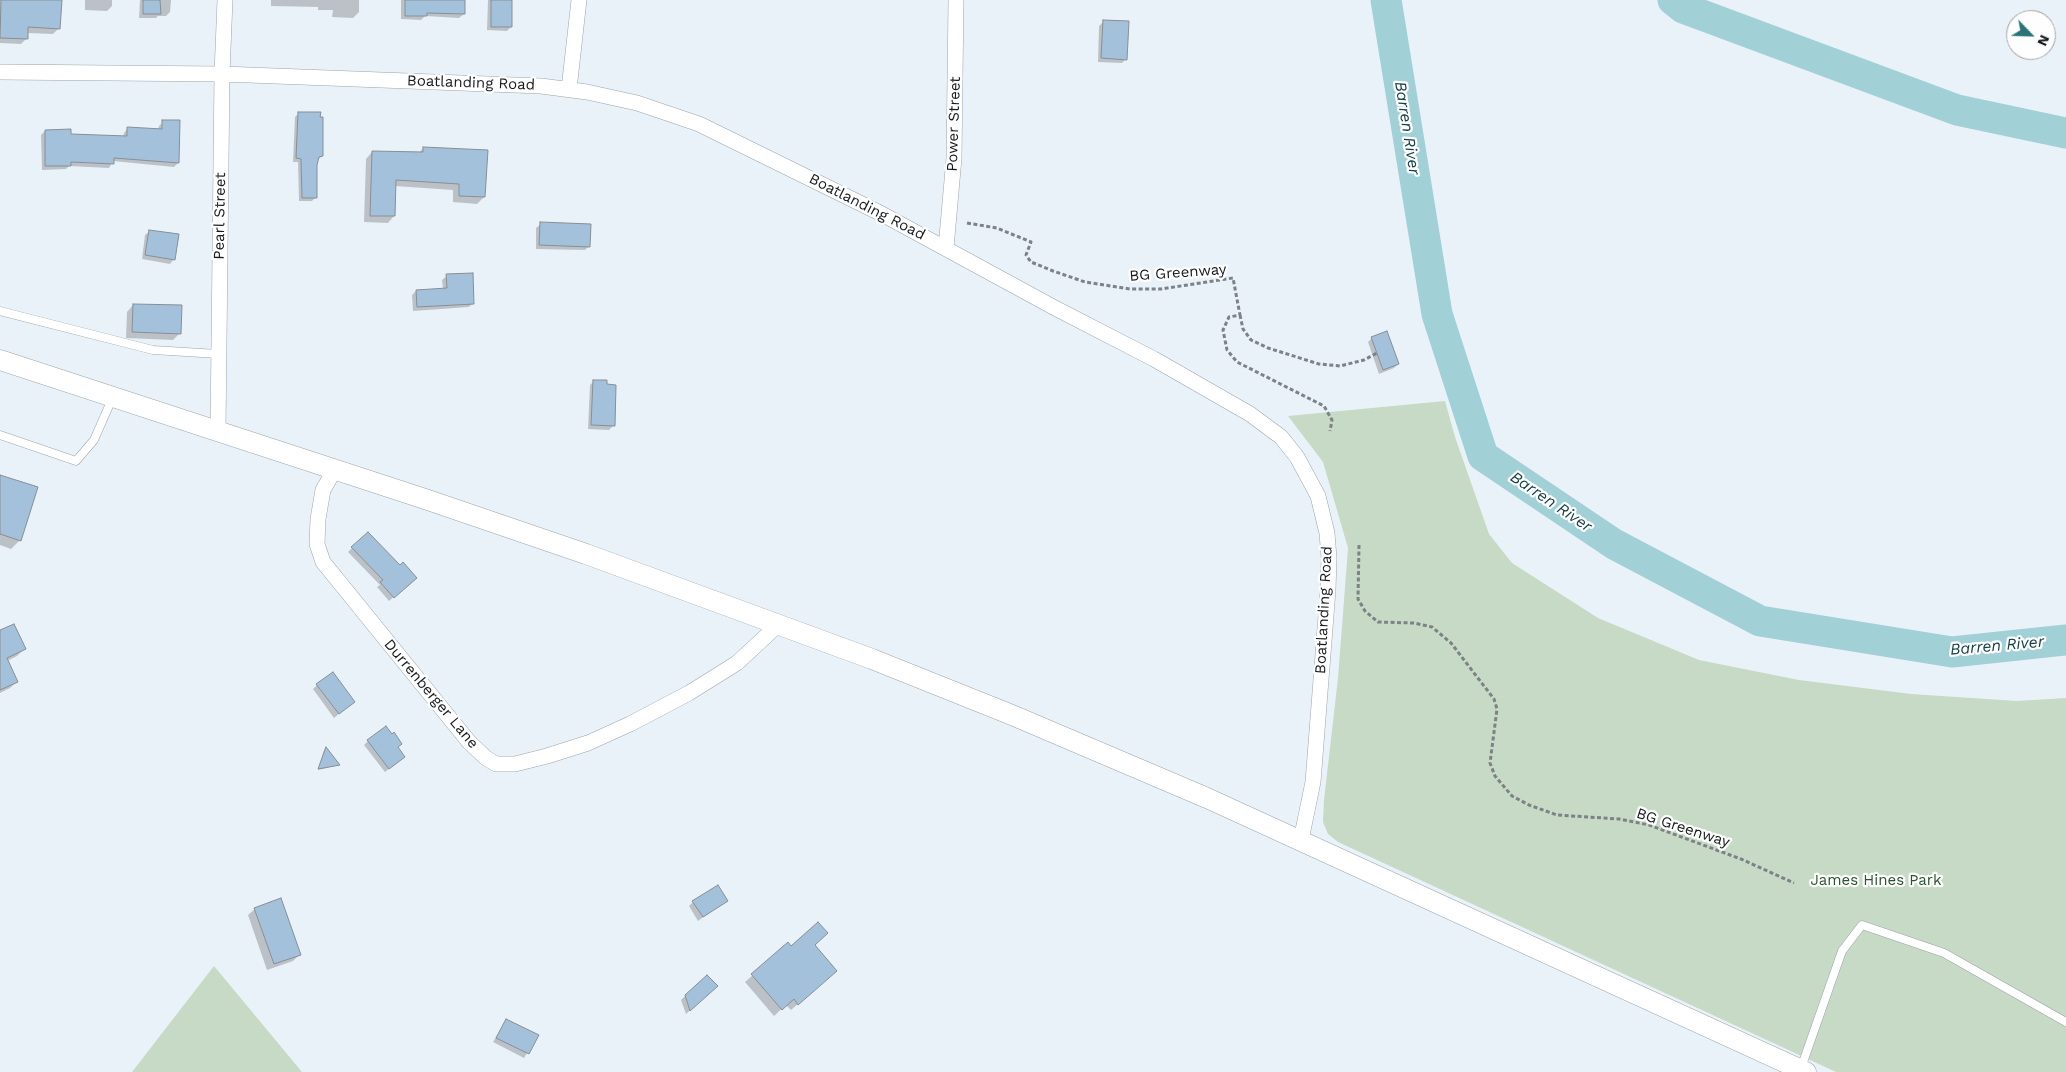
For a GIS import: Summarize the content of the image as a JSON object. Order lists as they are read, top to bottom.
{
  "streets": {
    "street": [
      "Boatlanding Road",
      "Power Street",
      "Pearl Street",
      "Durrenberger Lane"
    ],
    "path": ["BG Greenway"]
  },
  "crossings": [
    ["Boatlanding Road", "Power Street"],
    ["Boatlanding Road", "Pearl Street"]
  ],
  "water": ["Barren River"],
  "parks": ["James Hines Park"],
  "north": "bottom right"
}
